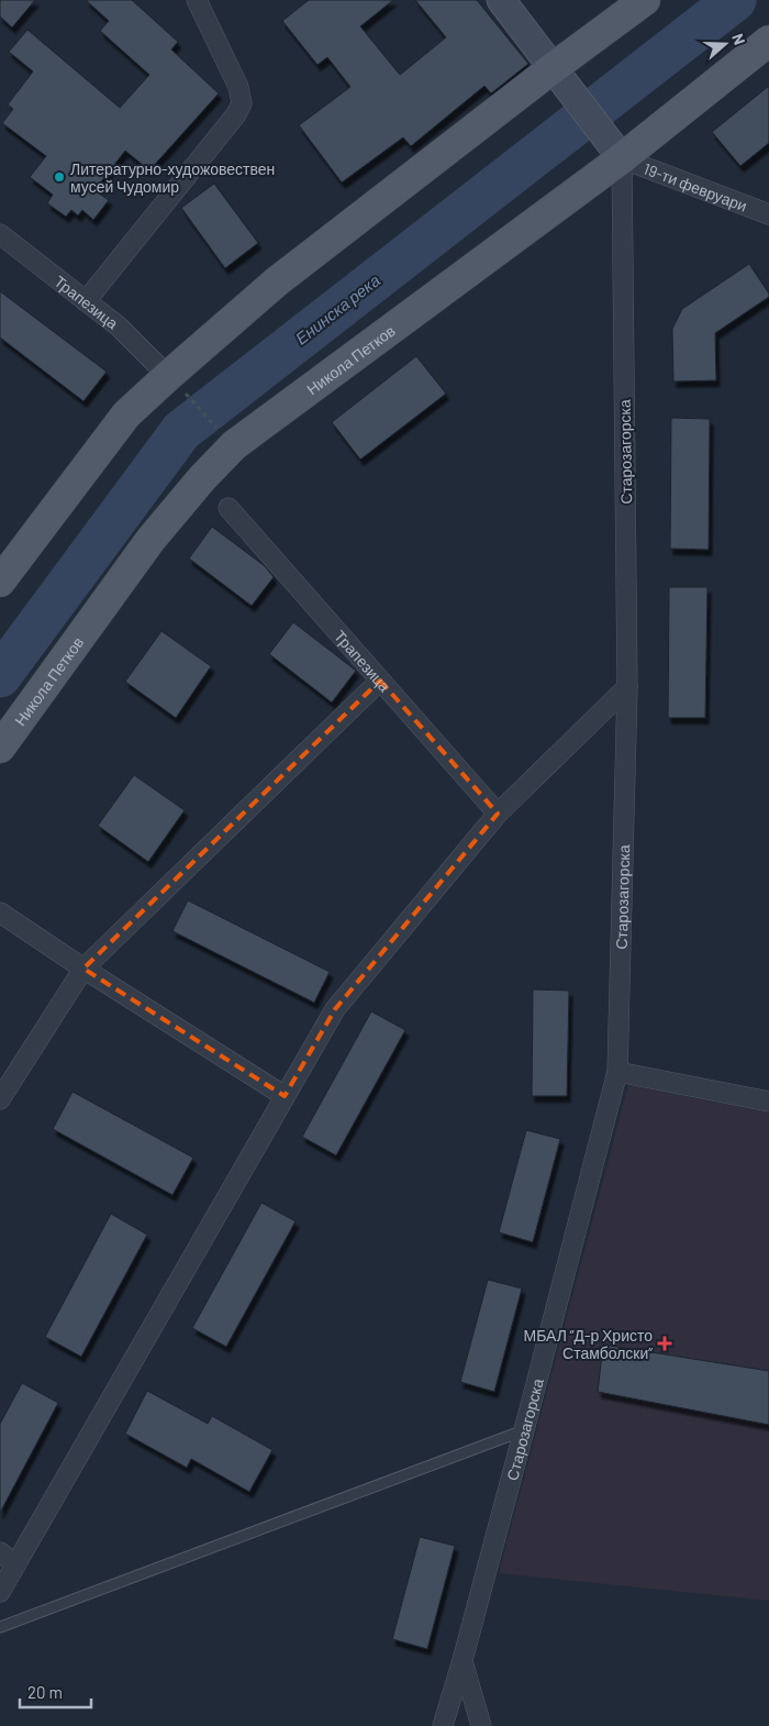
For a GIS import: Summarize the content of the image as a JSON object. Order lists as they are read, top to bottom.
{
  "streets": {
    "main road": ["Никола Петков"],
    "street": ["19-ти февруари", "Трапезица", "Старозагорска"]
  },
  "crossings": [
    ["19-ти февруари", "Никола Петков"],
    ["19-ти февруари", "Старозагорска"],
    ["Никола Петков", "Старозагорска"]
  ],
  "water": ["Енинска река"],
  "places": {
    "other": ["Литературно-художовествен мусей Чудомир"],
    "health": ["МБАЛ ”Д-р Христо Стамболски”"]
  },
  "scale_bar": "20 m",
  "north": "right"
}
